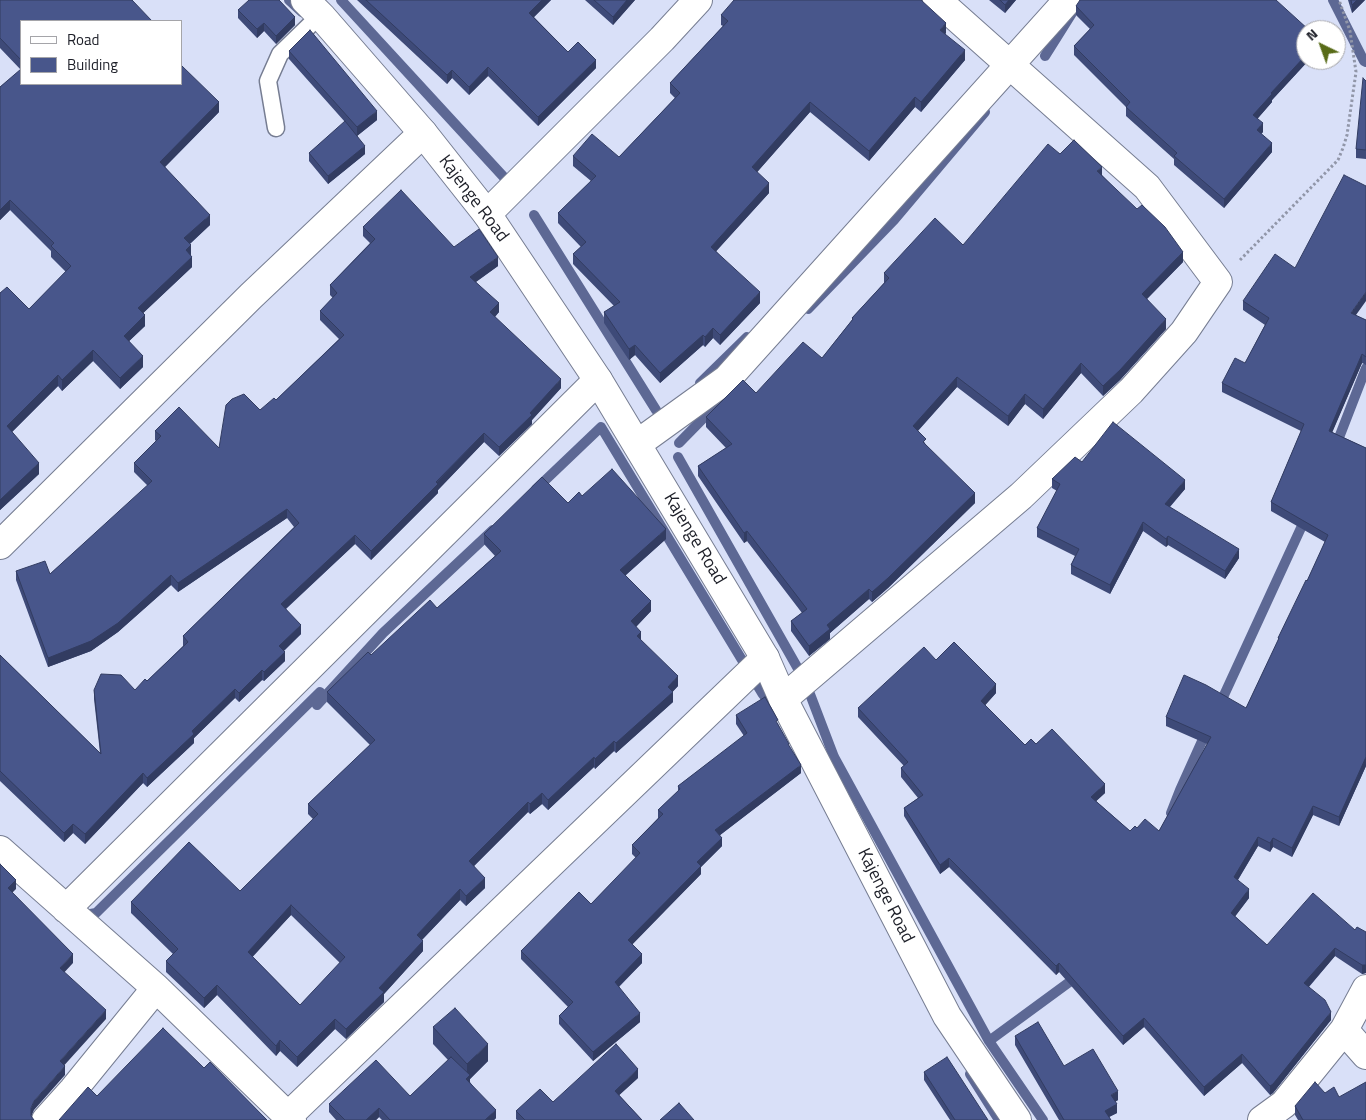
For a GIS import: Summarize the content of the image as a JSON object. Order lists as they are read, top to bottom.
{
  "streets": {
    "street": ["Kajenge Road"]
  },
  "legend": ["Road", "Building"],
  "north": "top left"
}
